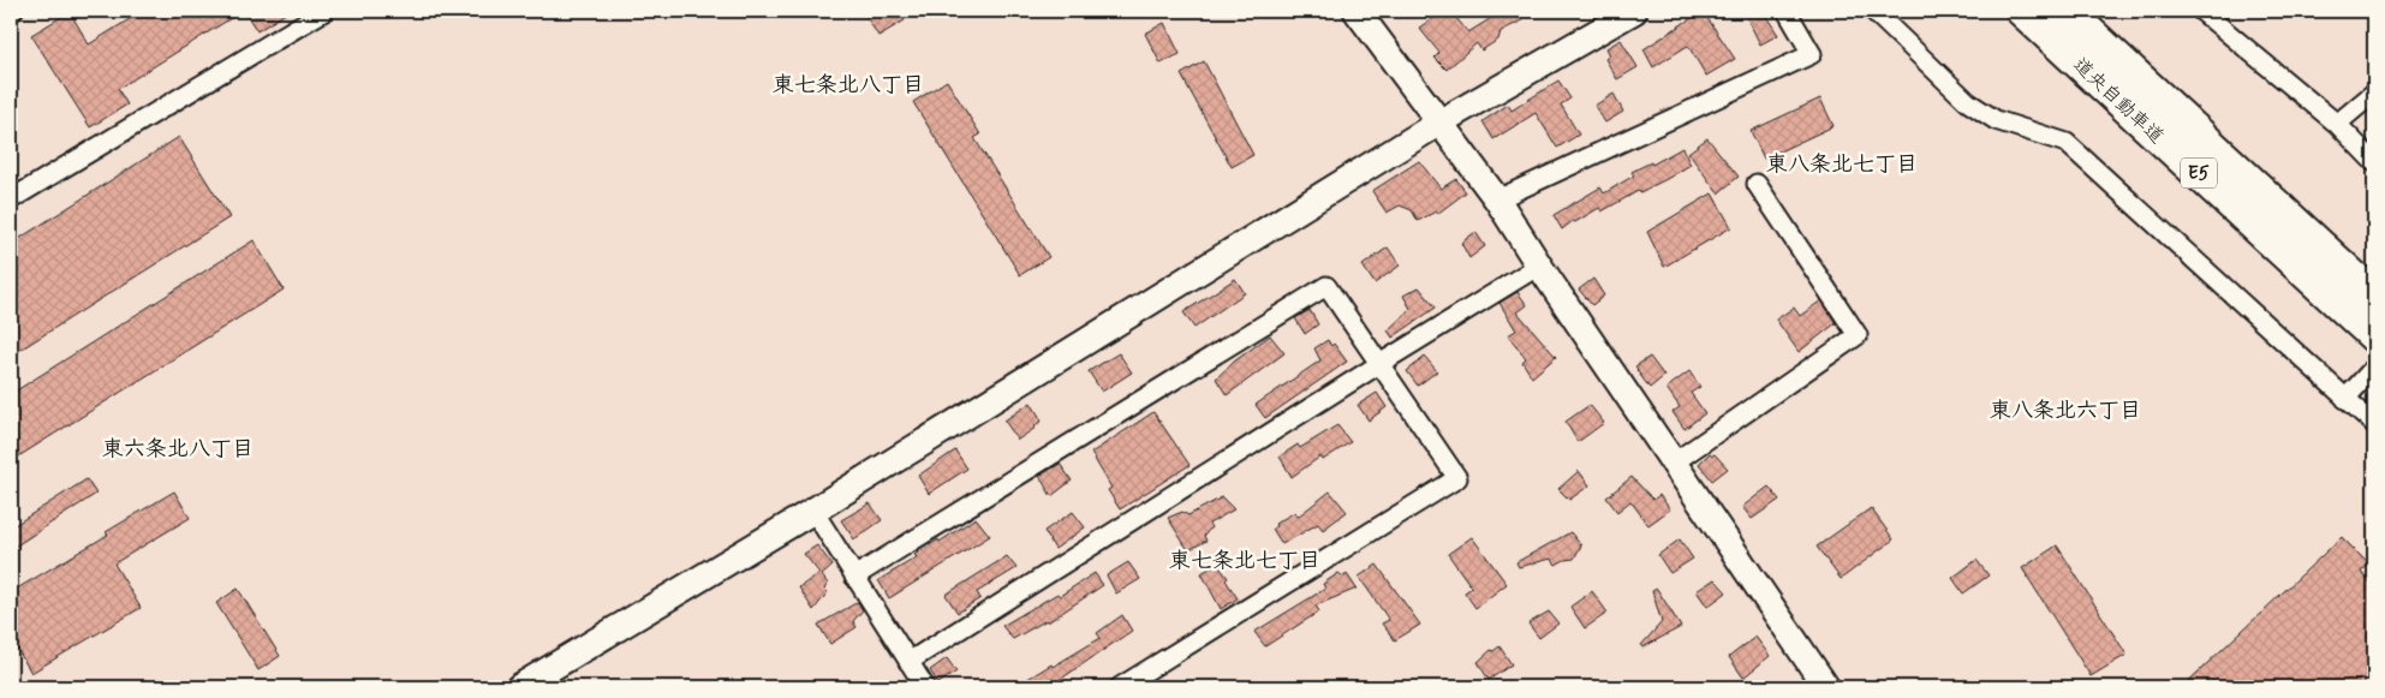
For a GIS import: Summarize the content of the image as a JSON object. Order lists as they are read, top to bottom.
{
  "streets": {
    "highway": ["道央自動車道", "E5"]
  },
  "districts": [
    "東七条北八丁目",
    "東八条北七丁目",
    "東八条北六丁目",
    "東六条北八丁目",
    "東七条北七丁目"
  ]
}
